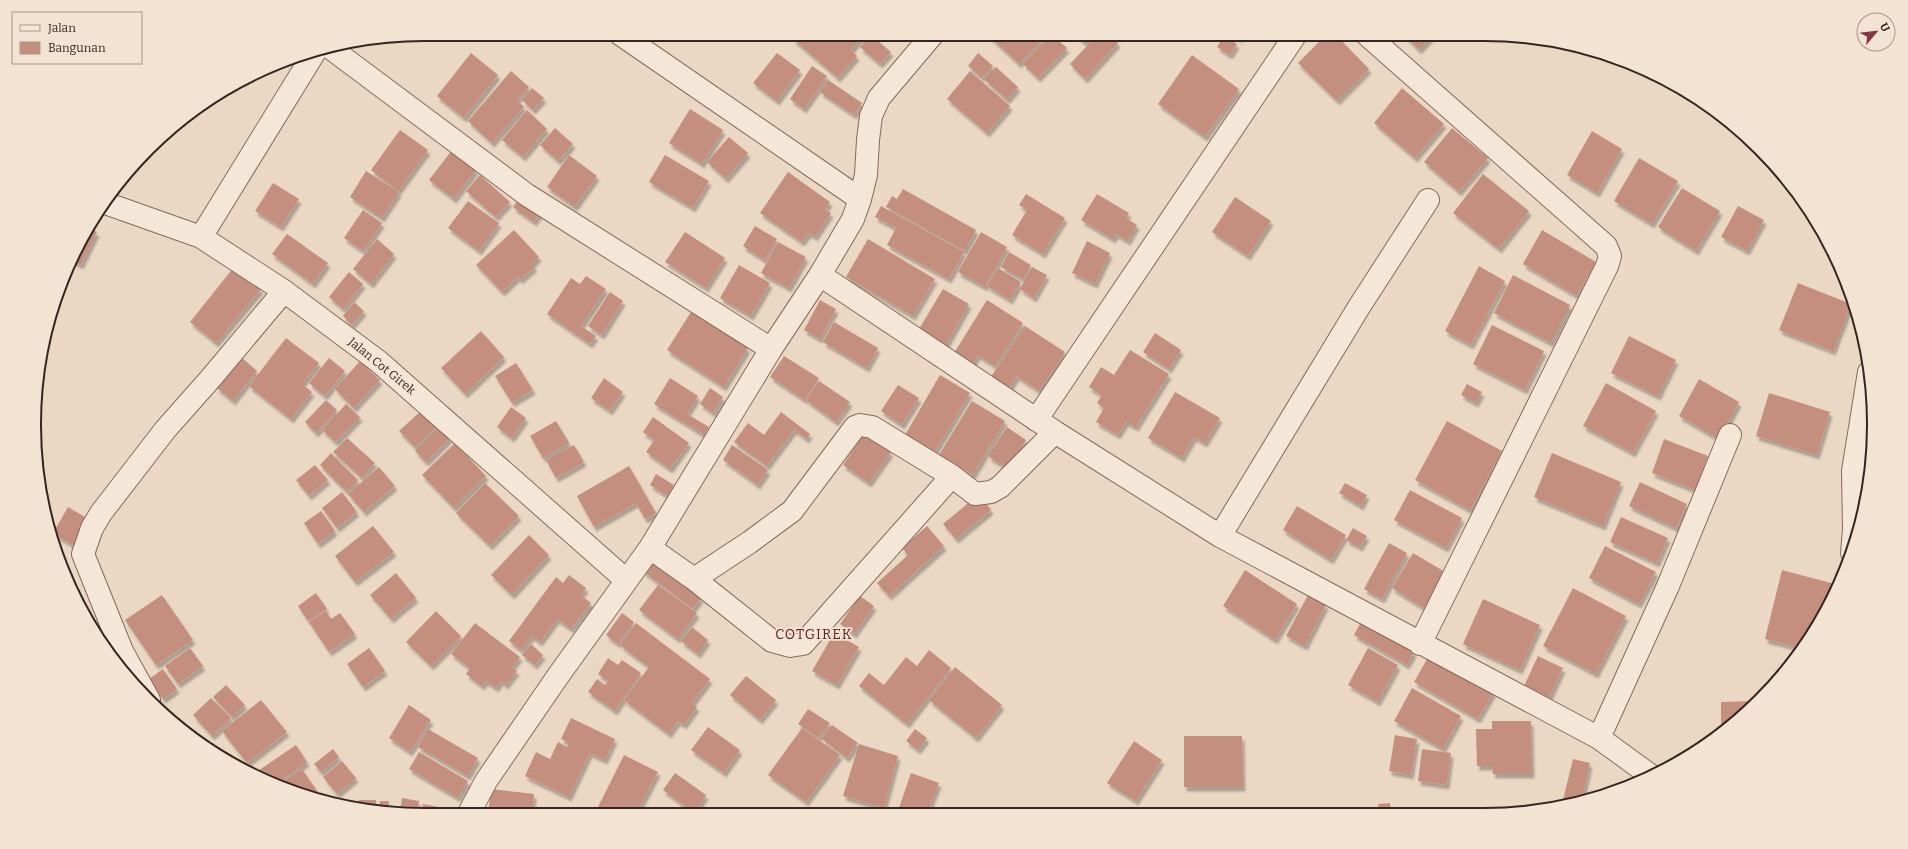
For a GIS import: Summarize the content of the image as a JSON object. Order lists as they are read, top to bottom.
{
  "streets": {
    "street": ["Jalan Cot Girek"]
  },
  "districts": ["COTGIREK"],
  "legend": ["Jalan", "Bangunan"],
  "north": "top right"
}
